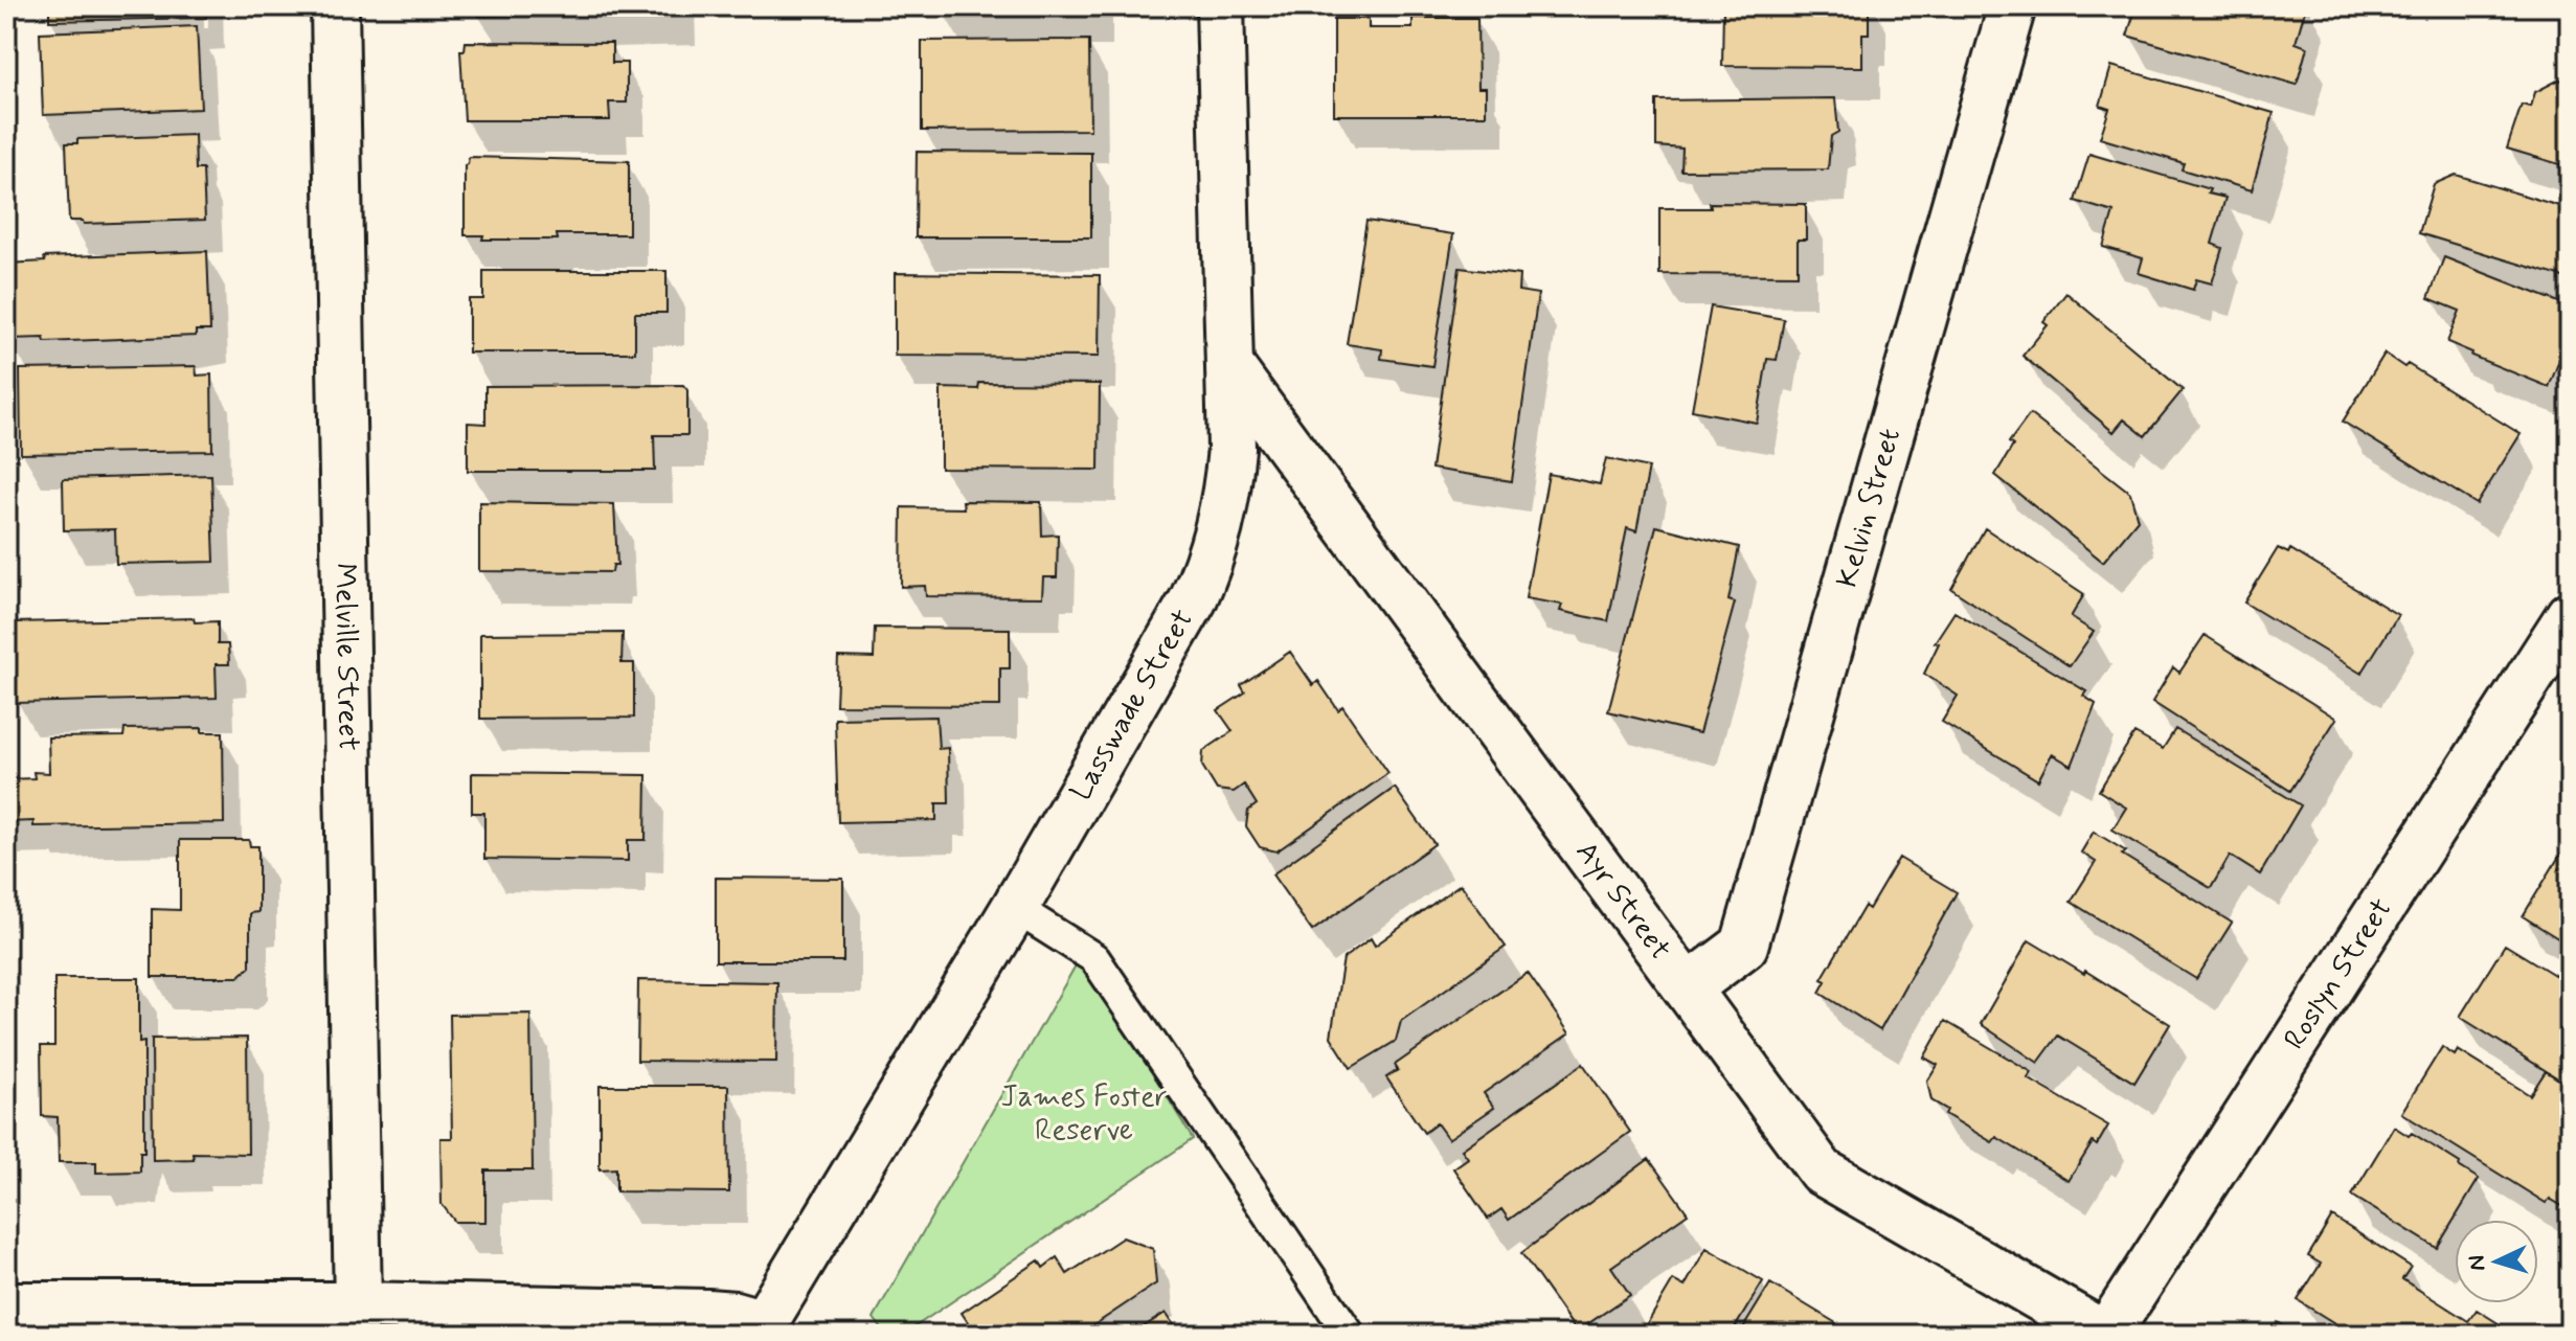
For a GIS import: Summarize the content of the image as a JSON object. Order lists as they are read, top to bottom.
{
  "streets": {
    "street": [
      "Kelvin Street",
      "Melville Street",
      "Lasswade Street",
      "Ayr Street",
      "Roslyn Street"
    ]
  },
  "crossings": [
    ["Kelvin Street", "Ayr Street"],
    ["Lasswade Street", "Ayr Street"],
    ["Ayr Street", "Roslyn Street"]
  ],
  "parks": ["James Foster Reserve"],
  "north": "left"
}
